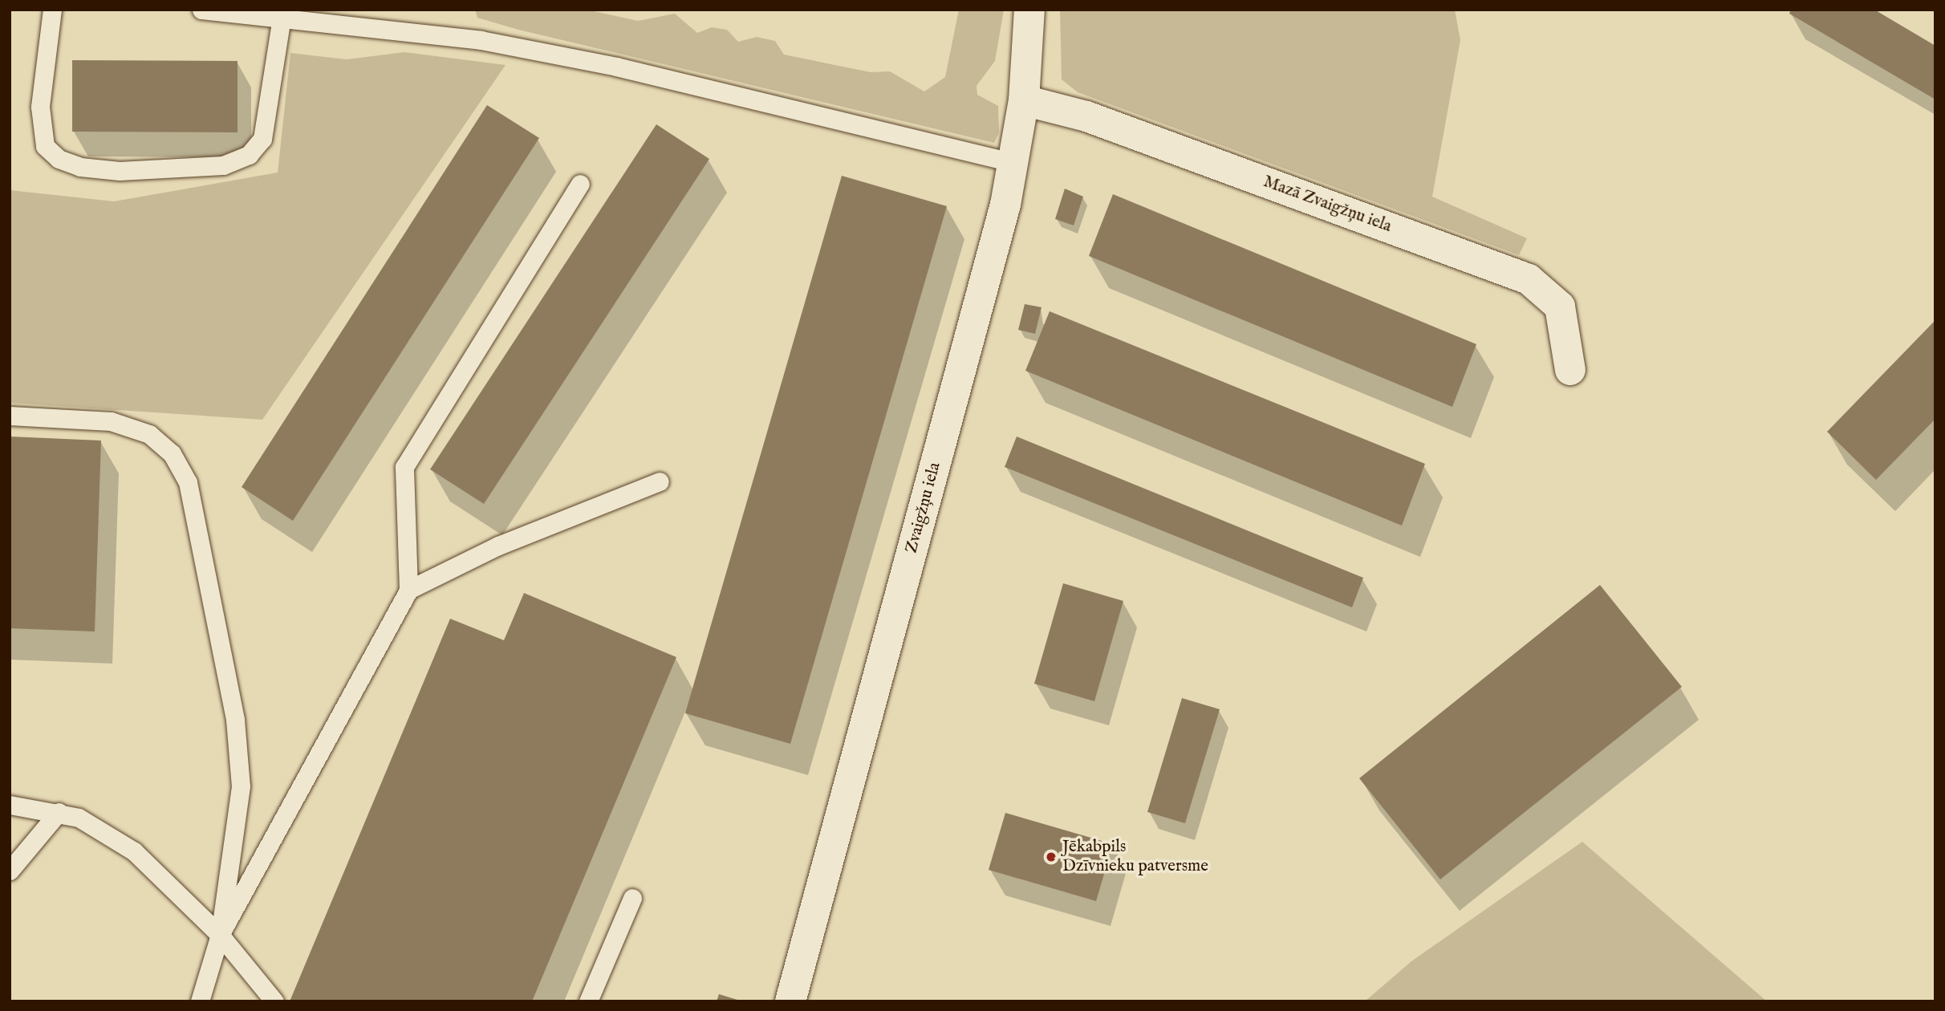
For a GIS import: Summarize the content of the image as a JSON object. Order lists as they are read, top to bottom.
{
  "streets": {
    "street": ["Mazā Zvaigžņu iela", "Zvaigžņu iela"]
  },
  "crossings": [
    ["Mazā Zvaigžņu iela", "Zvaigžņu iela"]
  ],
  "places": ["Jēkabpils Dzīvnieku patversme"]
}
